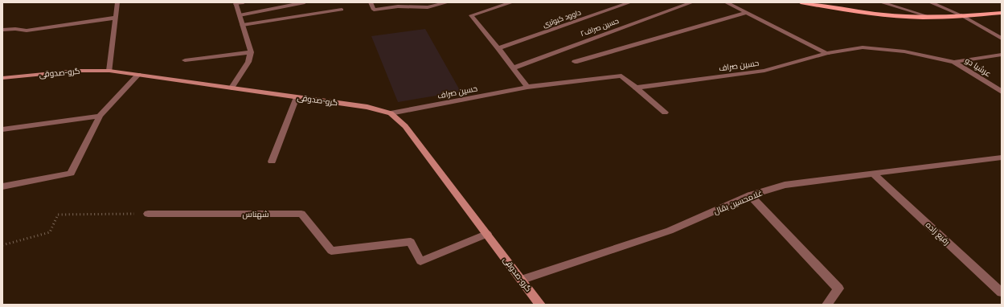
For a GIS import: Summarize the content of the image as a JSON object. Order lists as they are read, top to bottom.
{
  "streets": {
    "street": [
      "داوود کبوتری",
      "حسین صراف۲",
      "حسین صراف",
      "عرشیا دو",
      "گرو-صدوقی",
      "غلامحسین بقال",
      "شهناس",
      "رفیع زاده"
    ]
  },
  "crossings": [
    ["حسین صراف", "عرشیا دو"],
    ["حسین صراف", "گرو-صدوقی"],
    ["گرو-صدوقی", "غلامحسین بقال"],
    ["گرو-صدوقی", "شهناس"],
    ["غلامحسین بقال", "رفیع زاده"]
  ]
}
